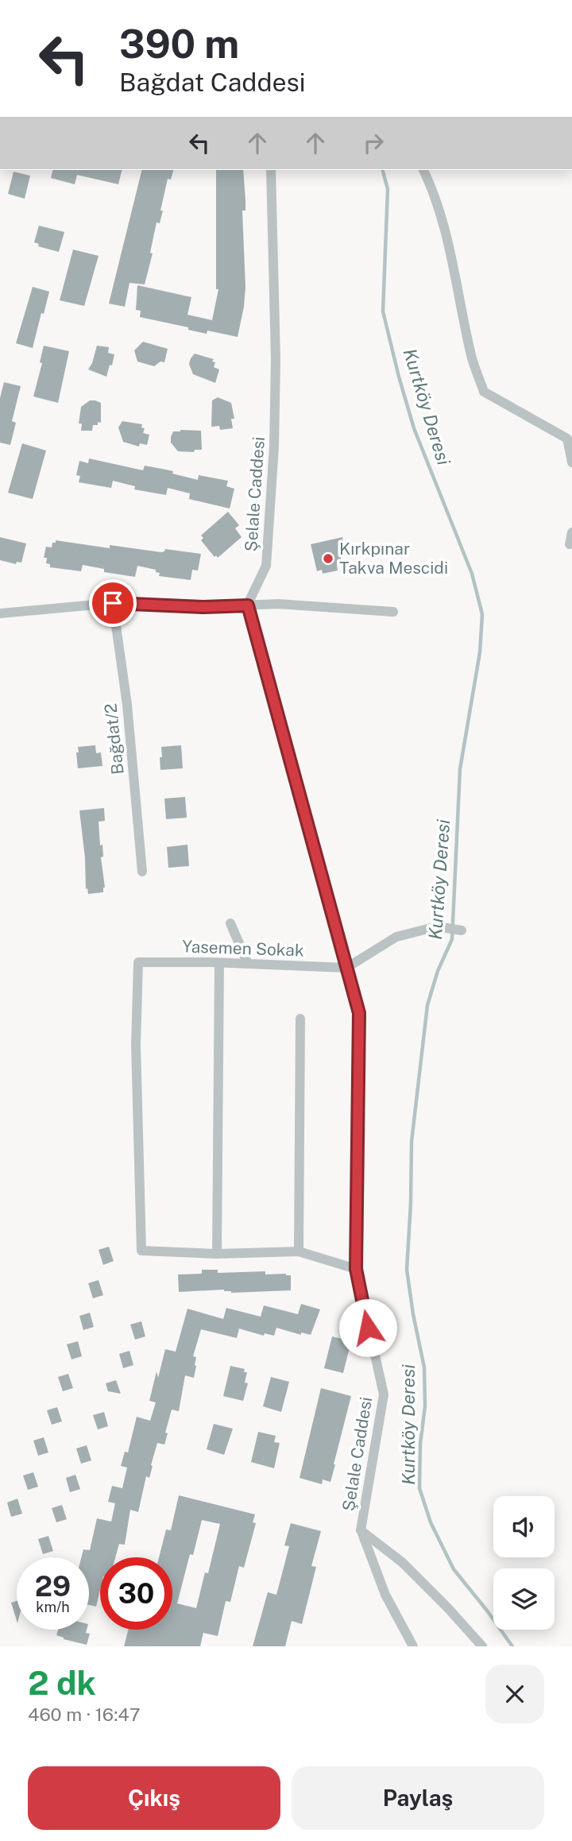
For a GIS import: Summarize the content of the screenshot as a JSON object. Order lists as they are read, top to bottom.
{
  "streets": {
    "street": ["Şelale Caddesi", "Bağdat/2", "Yasemen Sokak"]
  },
  "crossings": [
    ["Şelale Caddesi", "Yasemen Sokak"]
  ],
  "water": ["Kurtköy Deresi"],
  "places": ["Kırkpınar Takva Mescidi"],
  "page": {
    "turn": ["390 m", "Bağdat Caddesi"],
    "speed": "29 km/h",
    "limit": "30",
    "heading": ["2 dk", "460 m · 16:47"],
    "buttons": ["Çıkış", "Paylaş"]
  }
}
